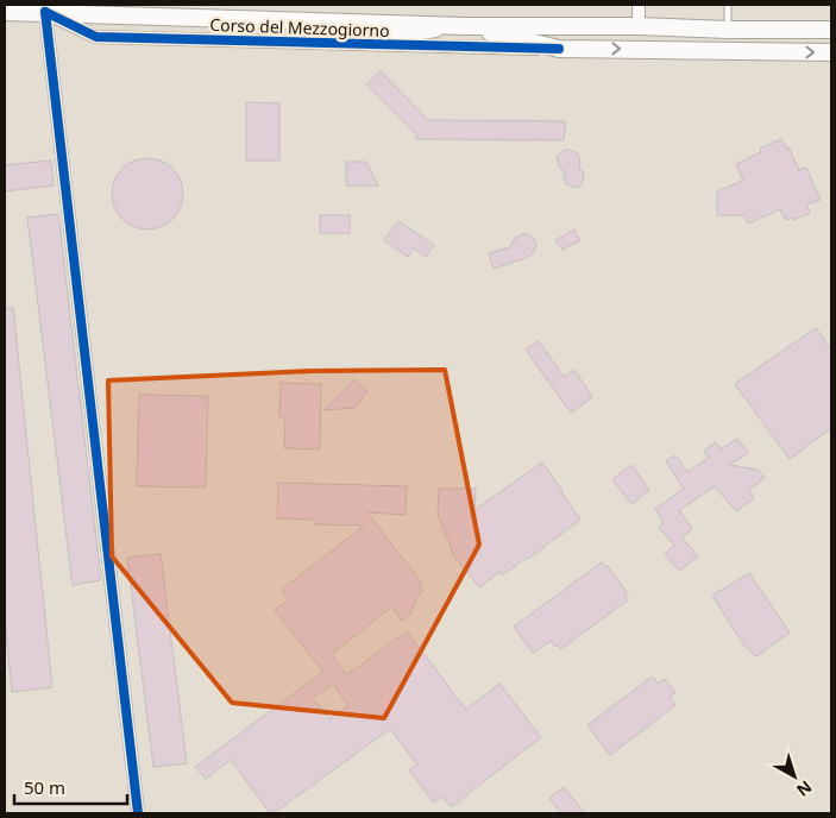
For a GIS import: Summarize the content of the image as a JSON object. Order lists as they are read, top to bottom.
{
  "streets": {
    "main road": ["Corso del Mezzogiorno"]
  },
  "scale_bar": "50 m",
  "north": "bottom right"
}
